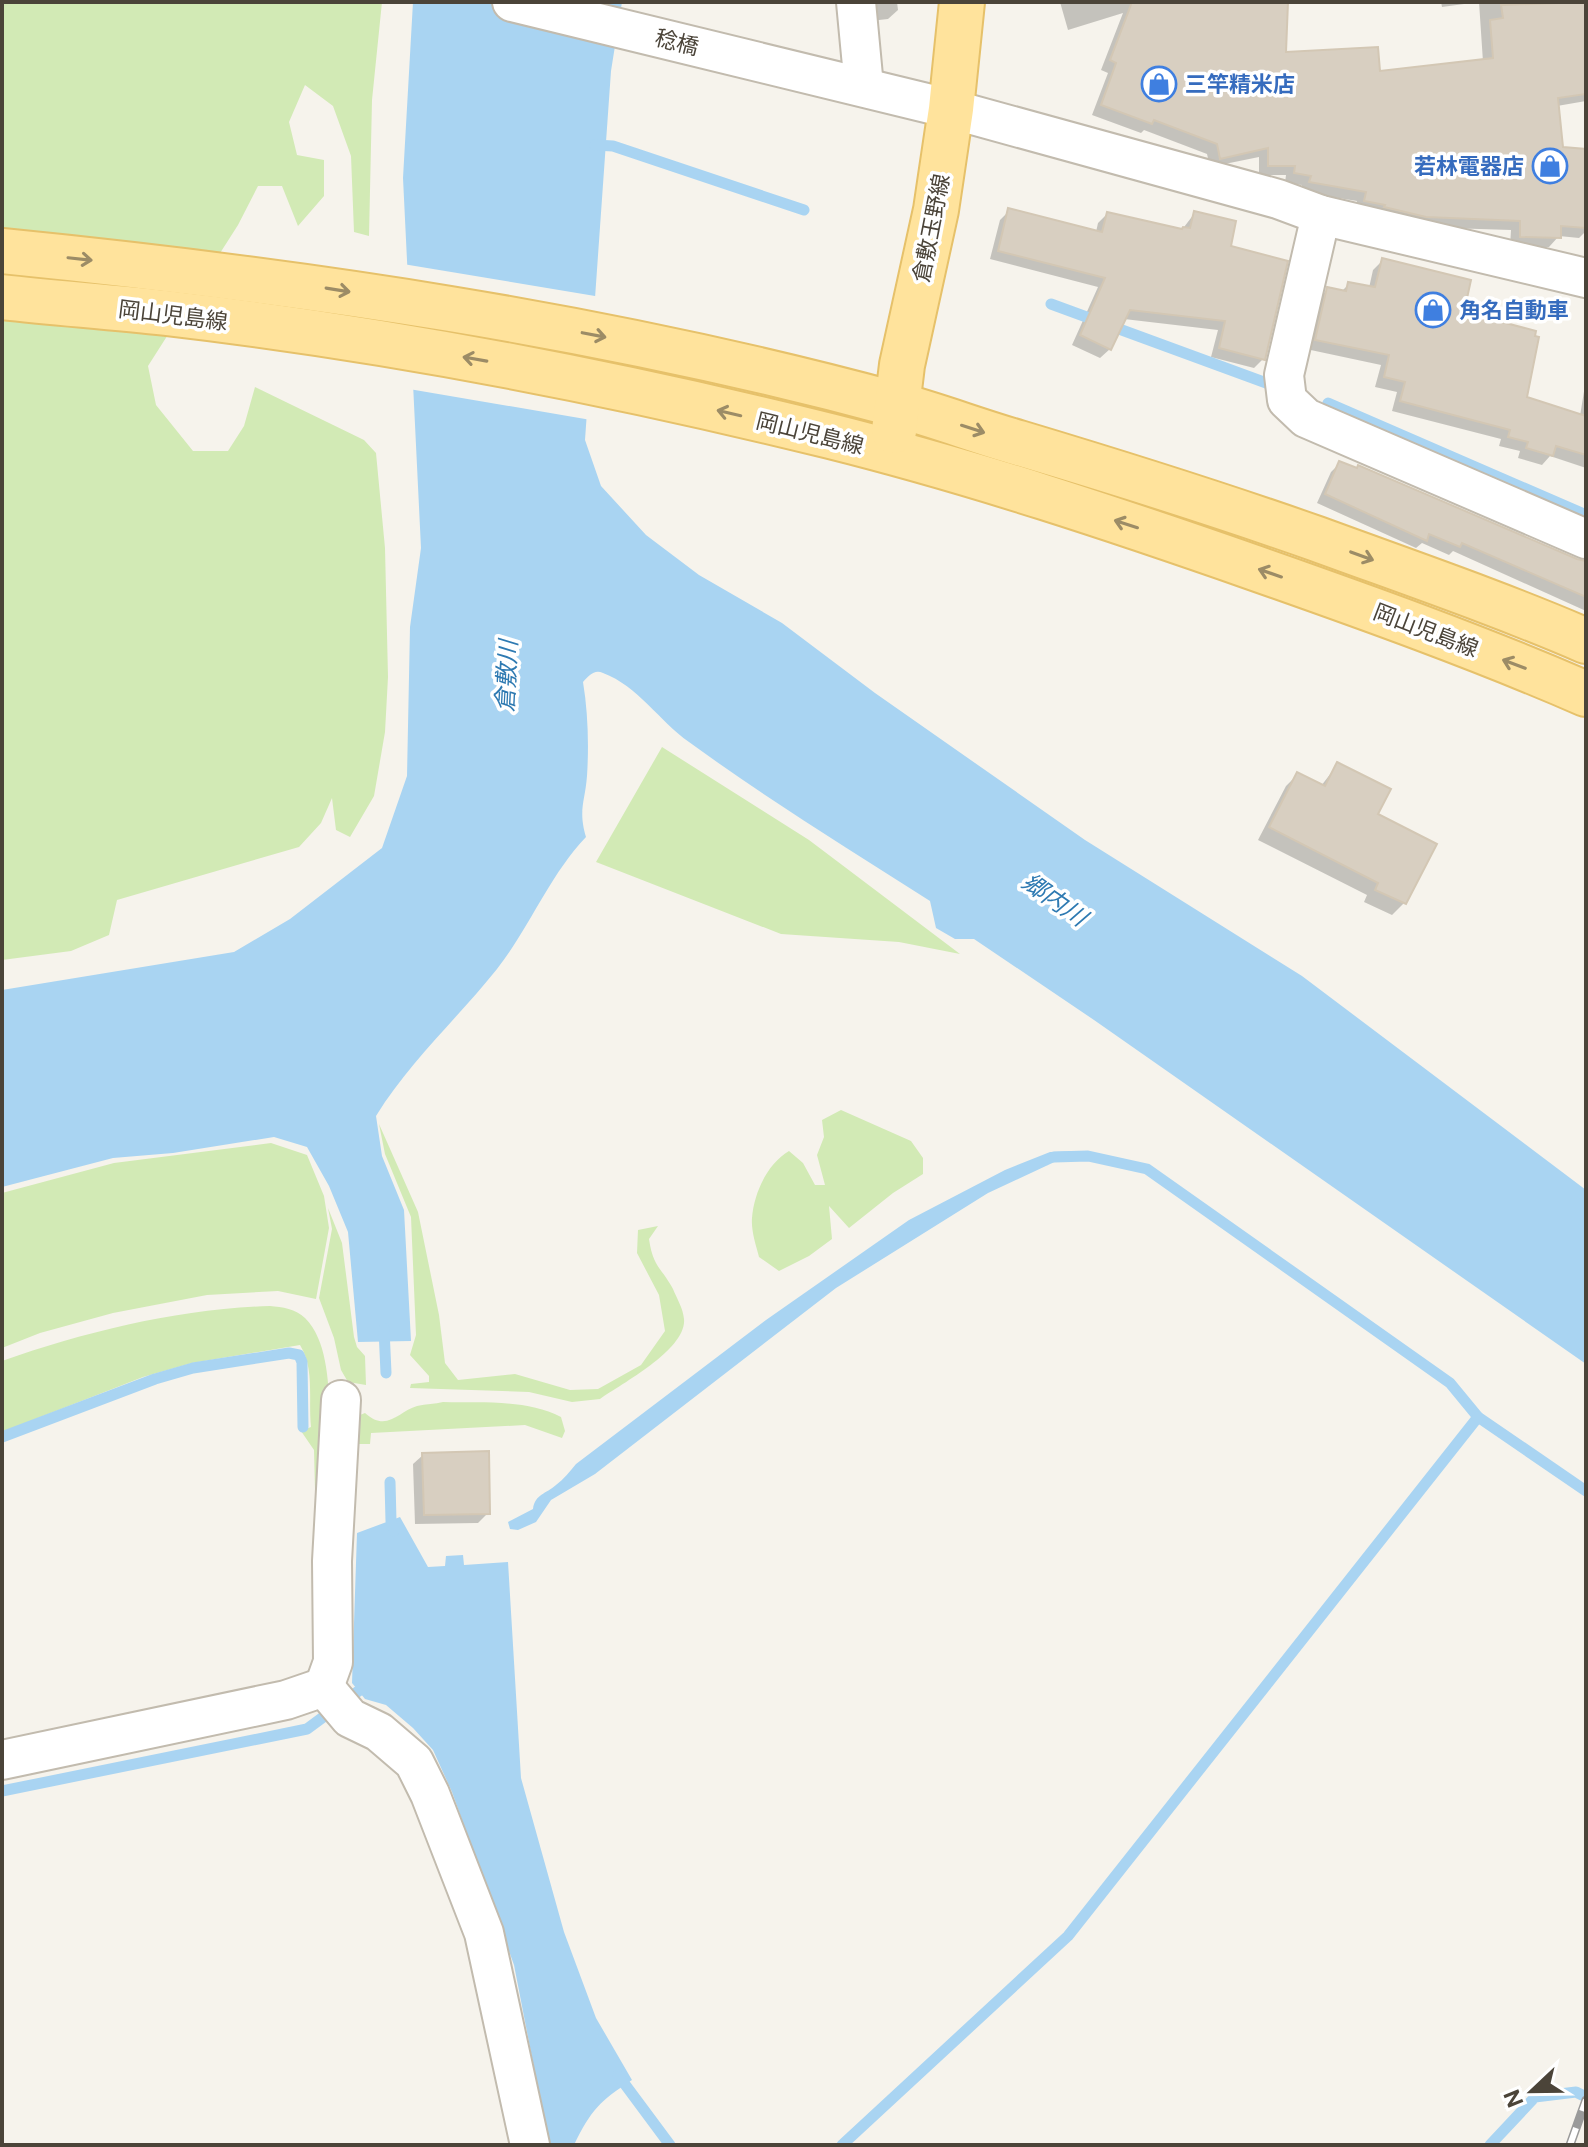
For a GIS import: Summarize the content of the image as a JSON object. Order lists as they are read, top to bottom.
{
  "streets": {
    "main road": ["倉敷玉野線", "岡山児島線"],
    "street": ["稔橋"]
  },
  "crossings": [
    ["稔橋", "倉敷玉野線"],
    ["倉敷玉野線", "岡山児島線"]
  ],
  "water": ["倉敷川", "郷内川"],
  "places": {
    "shop": ["三竿精米店", "若林電器店", "角名自動車"]
  },
  "north": "left"
}
